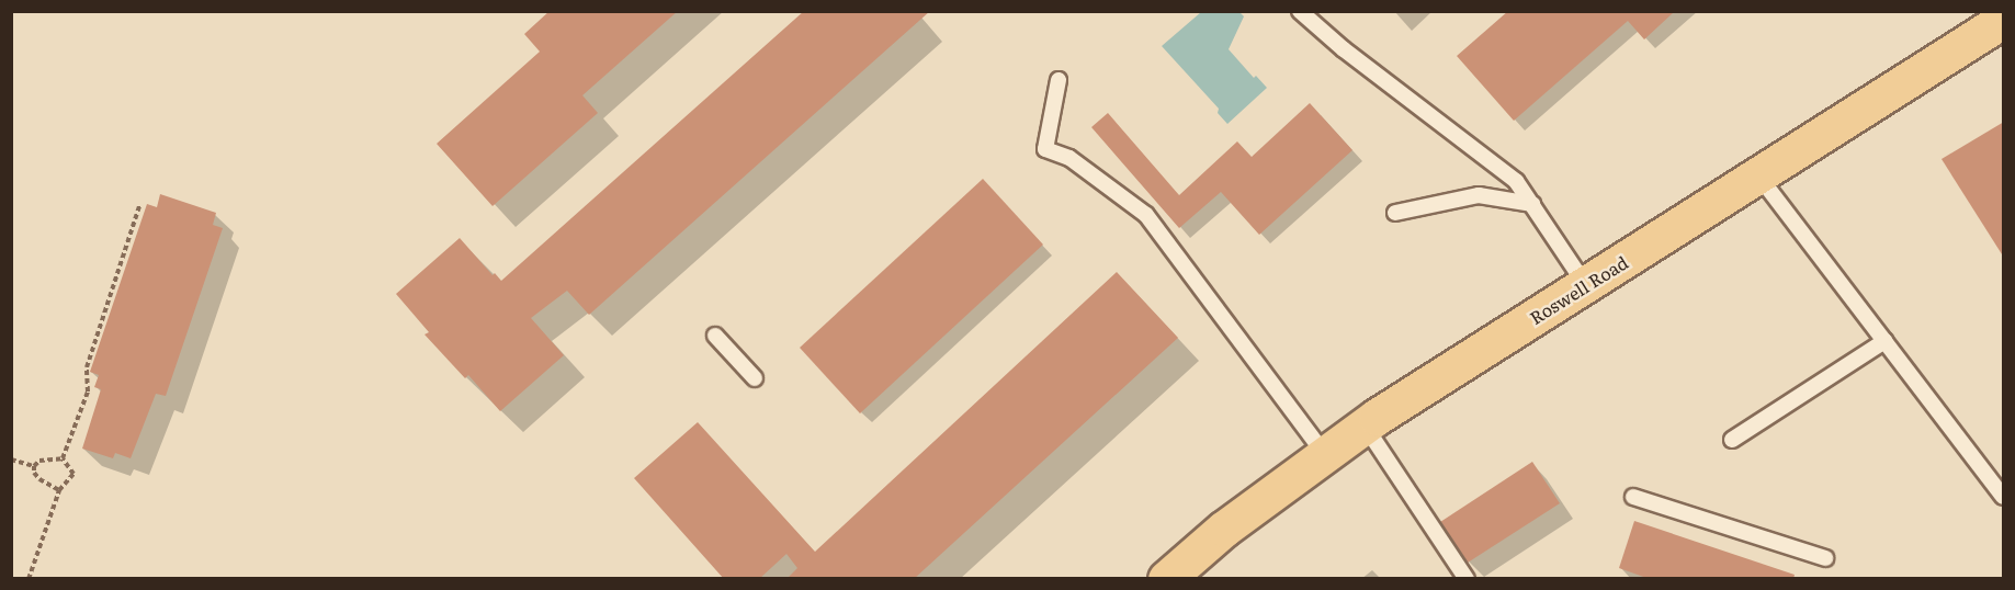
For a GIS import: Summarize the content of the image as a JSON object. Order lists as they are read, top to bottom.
{
  "streets": {
    "main road": ["Roswell Road"]
  }
}
